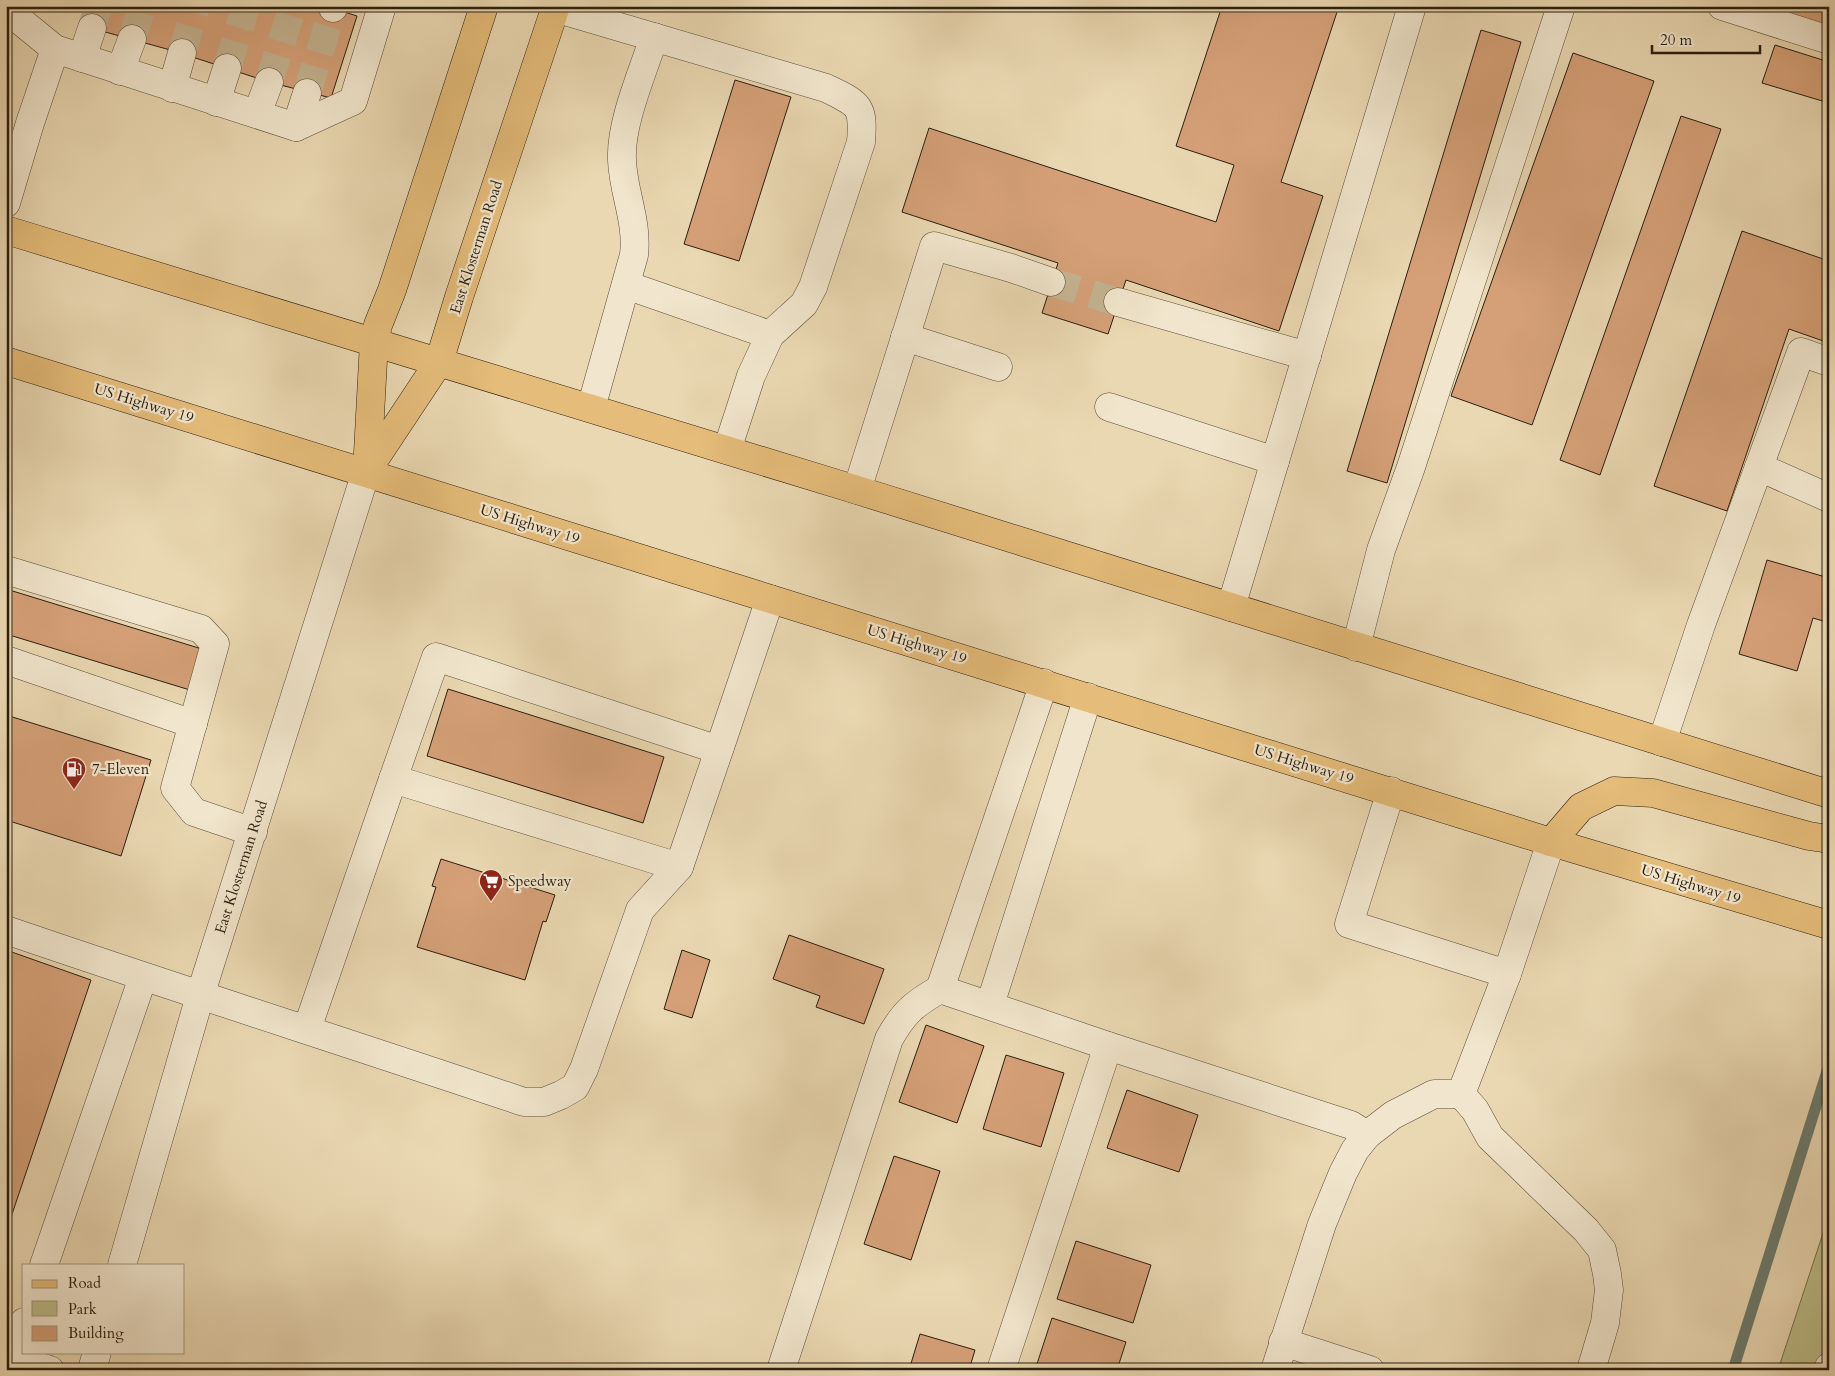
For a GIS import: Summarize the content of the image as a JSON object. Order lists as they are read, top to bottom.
{
  "streets": {
    "main road": ["East Klosterman Road", "US Highway 19"]
  },
  "crossings": [
    ["East Klosterman Road", "US Highway 19"]
  ],
  "places": {
    "fuel station": ["7-Eleven"],
    "supermarket": ["Speedway"]
  },
  "legend": ["Road", "Park", "Building"],
  "scale_bar": "20 m"
}
